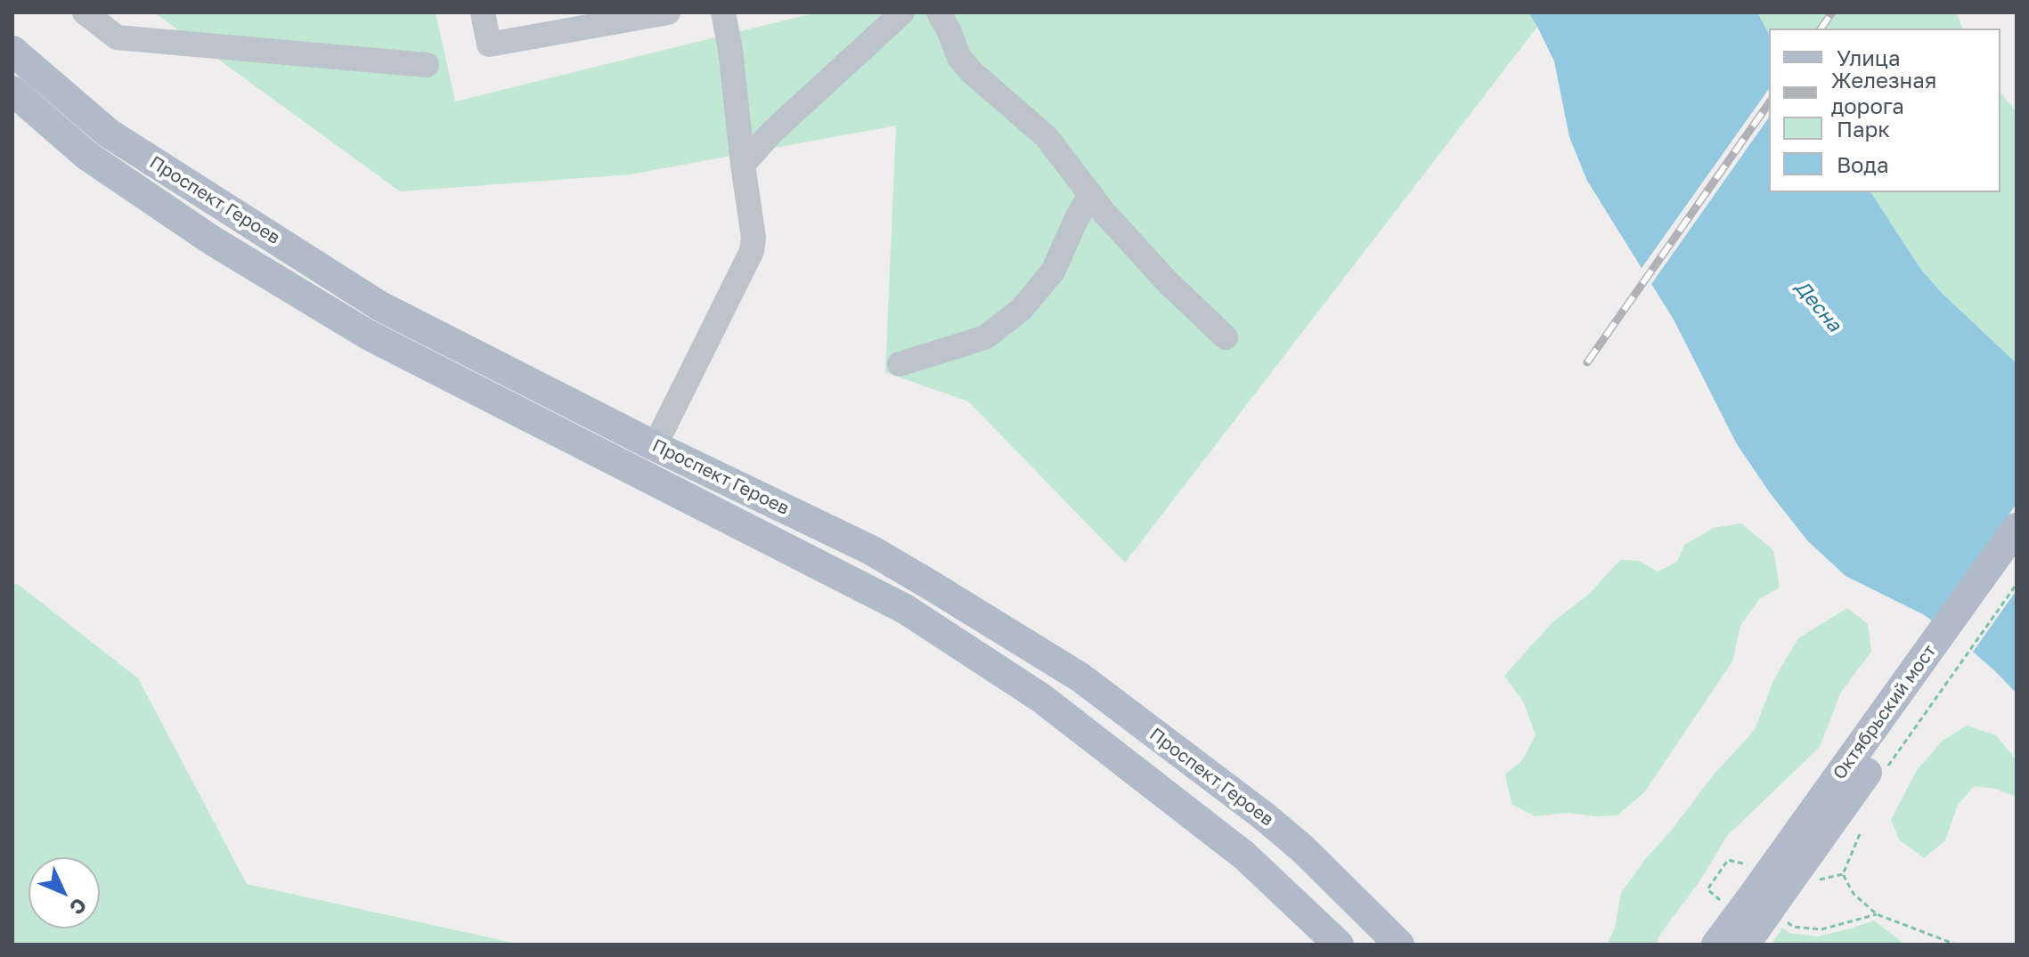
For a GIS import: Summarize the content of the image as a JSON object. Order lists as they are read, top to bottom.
{
  "streets": {
    "main road": ["Проспект Героев", "Октябрьский мост"]
  },
  "water": ["Десна"],
  "legend": [
    "Улица",
    "Железная дорога",
    "Парк",
    "Вода"
  ],
  "north": "bottom right"
}
